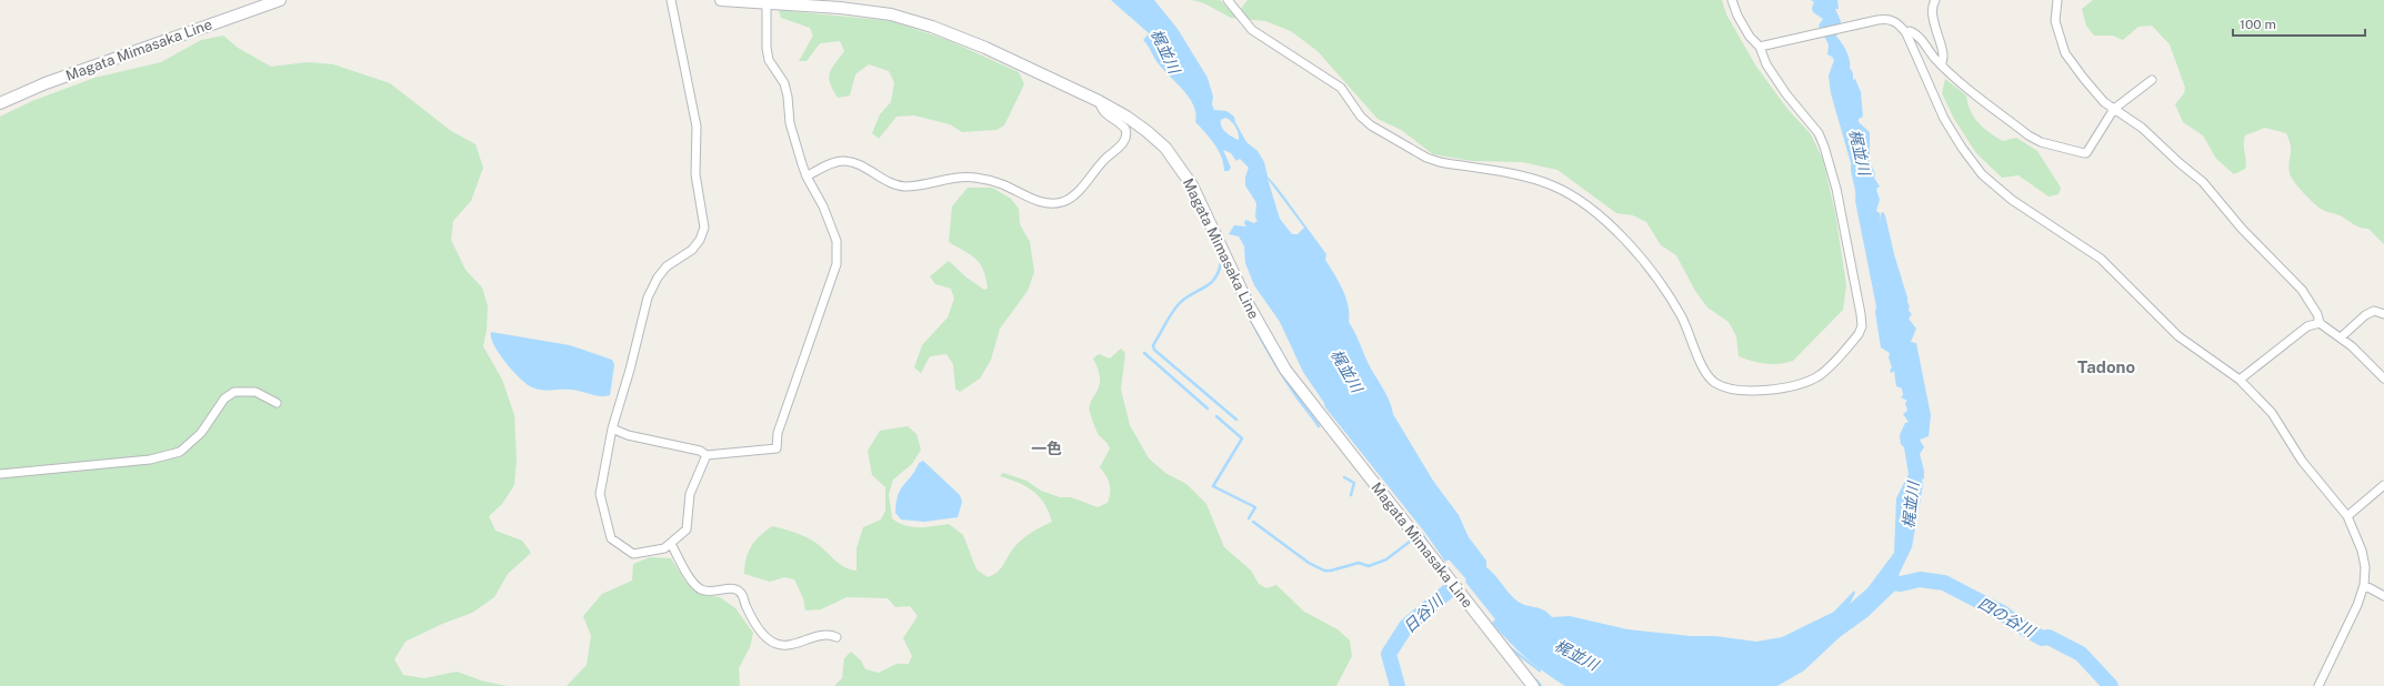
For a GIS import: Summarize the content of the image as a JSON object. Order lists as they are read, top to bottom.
{
  "streets": {
    "main road": ["Magata Mimasaka Line"]
  },
  "districts": ["Tadono", "一色"],
  "water": ["梶並川", "日谷川", "四の谷川"],
  "scale_bar": "100 m"
}
